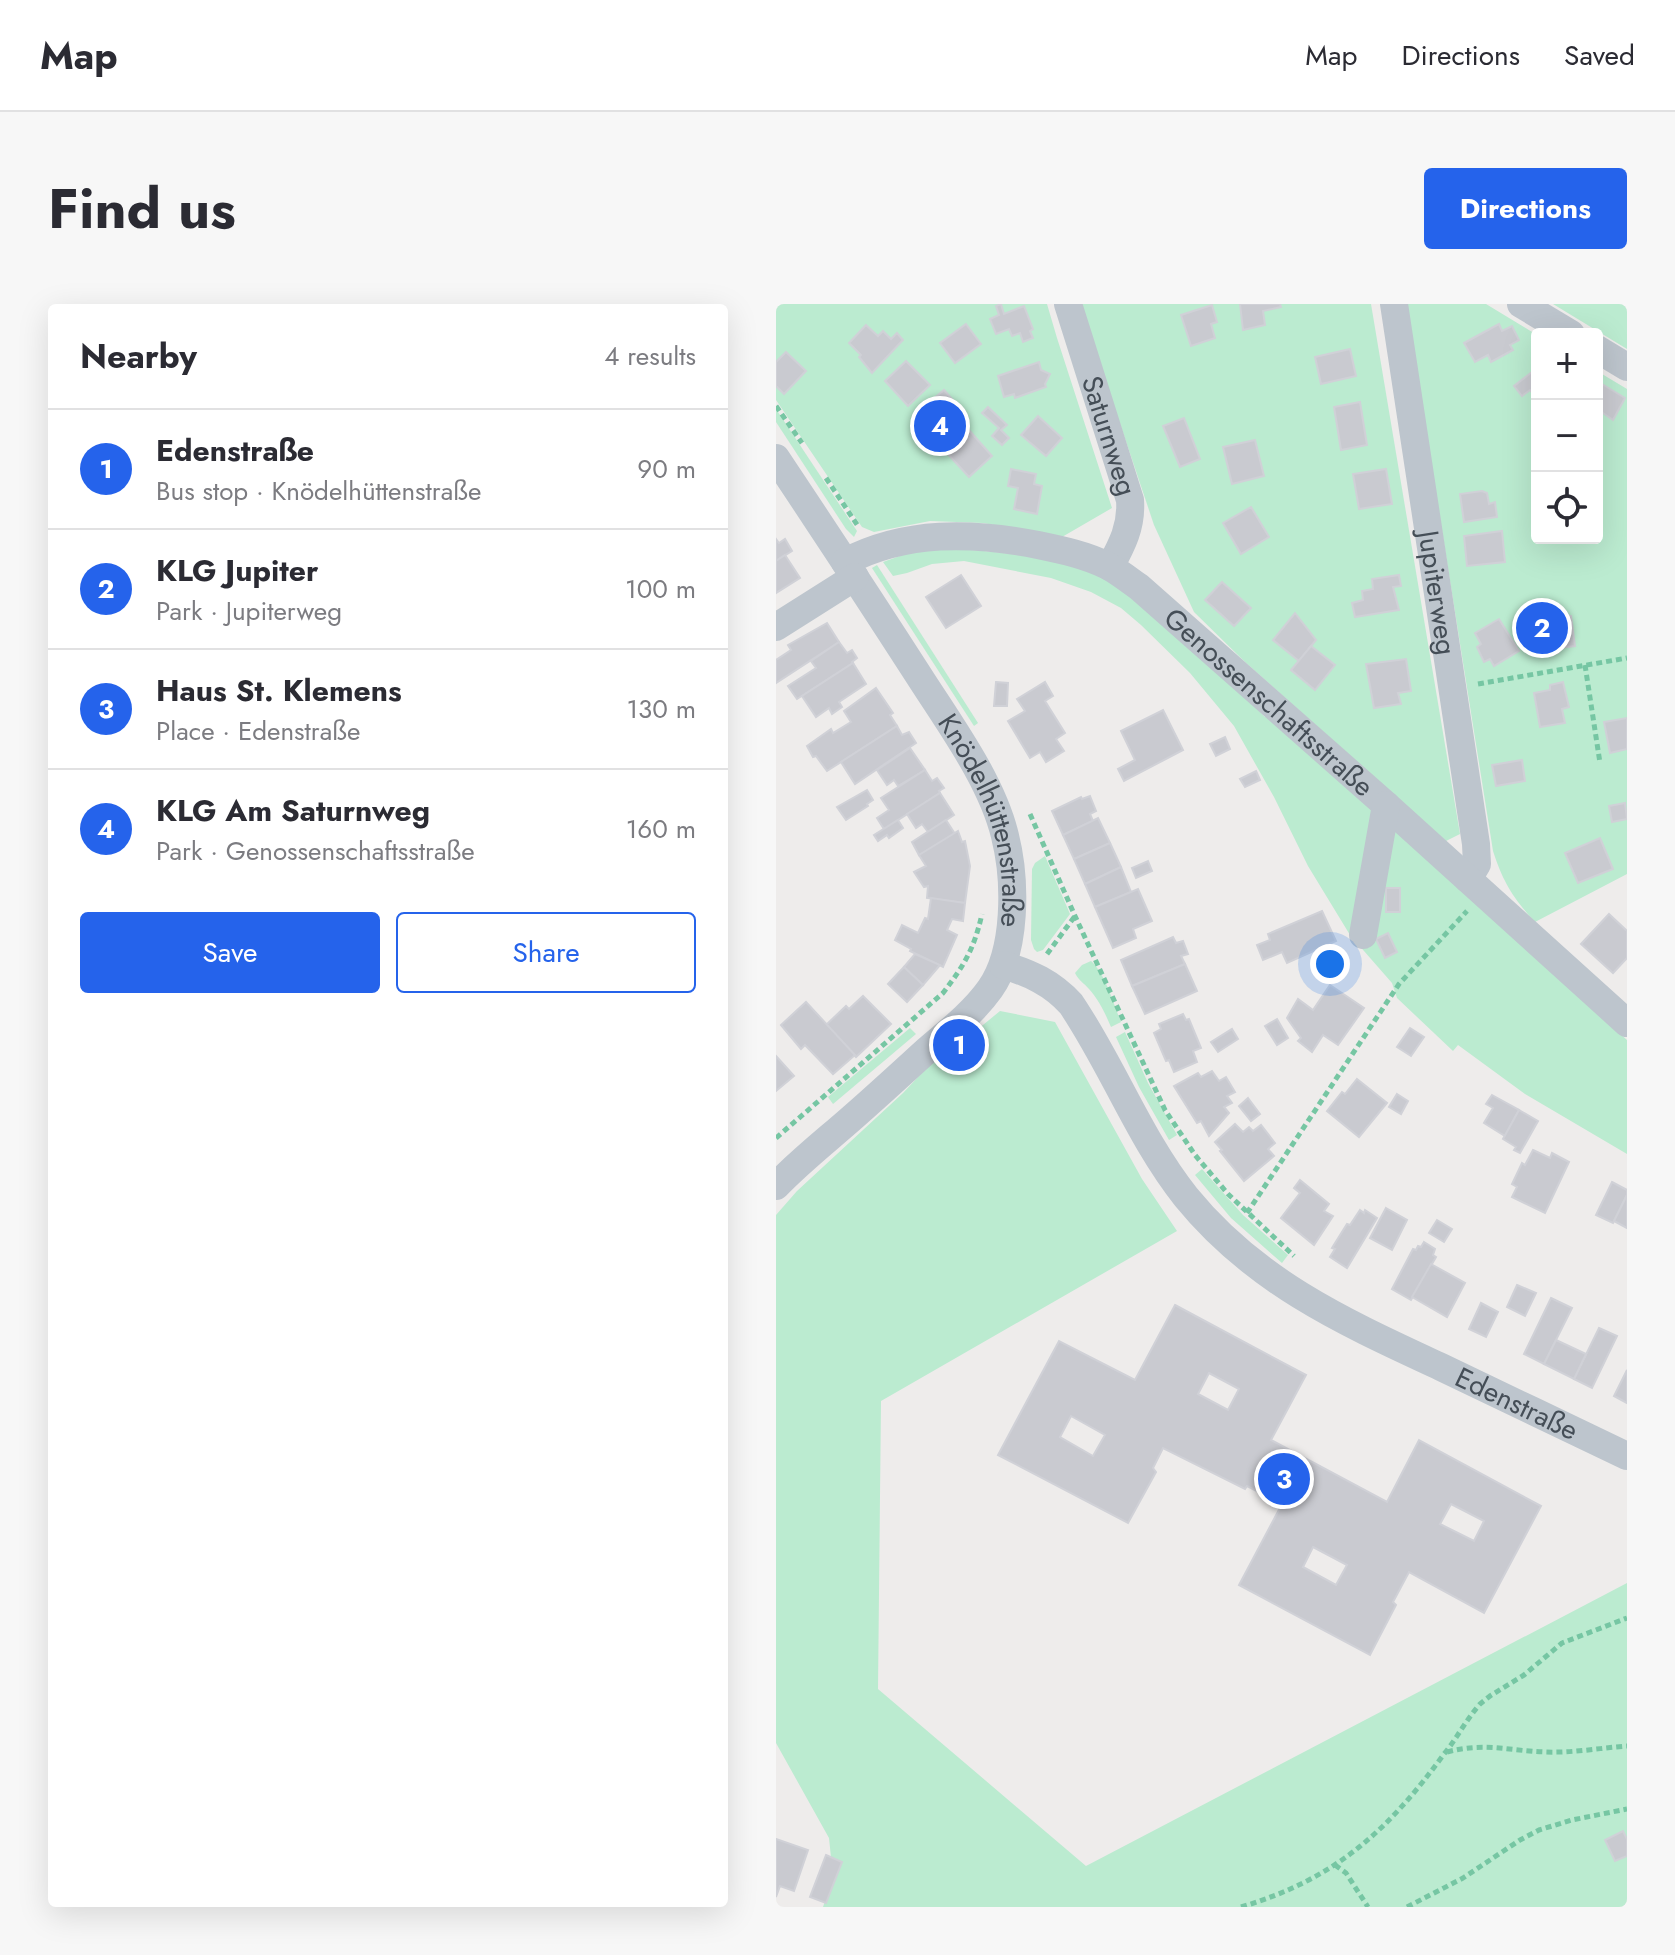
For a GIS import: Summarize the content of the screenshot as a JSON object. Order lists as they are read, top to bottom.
{
  "streets": {
    "street": [
      "Saturnweg",
      "Jupiterweg",
      "Genossenschaftsstraße",
      "Knödelhüttenstraße",
      "Edenstraße"
    ]
  },
  "crossings": [
    ["Saturnweg", "Genossenschaftsstraße"],
    ["Jupiterweg", "Genossenschaftsstraße"],
    ["Genossenschaftsstraße", "Knödelhüttenstraße"],
    ["Knödelhüttenstraße", "Edenstraße"]
  ],
  "page": {
    "header": "Map",
    "nav": ["Map", "Directions", "Saved"],
    "title": "Find us",
    "buttons": [
      "Directions",
      ["Save", "Share"]
    ],
    "heading": ["Nearby", "4 results"],
    "map_buttons": ["+", "−"],
    "pins": [
      "4",
      "2",
      "1",
      "3"
    ],
    "list": [
      {
        "mark": "1",
        "name": "Edenstraße",
        "note": "Bus stop · Knödelhüttenstraße",
        "value": "90 m"
      },
      {
        "mark": "2",
        "name": "KLG Jupiter",
        "note": "Park · Jupiterweg",
        "value": "100 m"
      },
      {
        "mark": "3",
        "name": "Haus St. Klemens",
        "note": "Place · Edenstraße",
        "value": "130 m"
      },
      {
        "mark": "4",
        "name": "KLG Am Saturnweg",
        "note": "Park · Genossenschaftsstraße",
        "value": "160 m"
      }
    ]
  }
}
